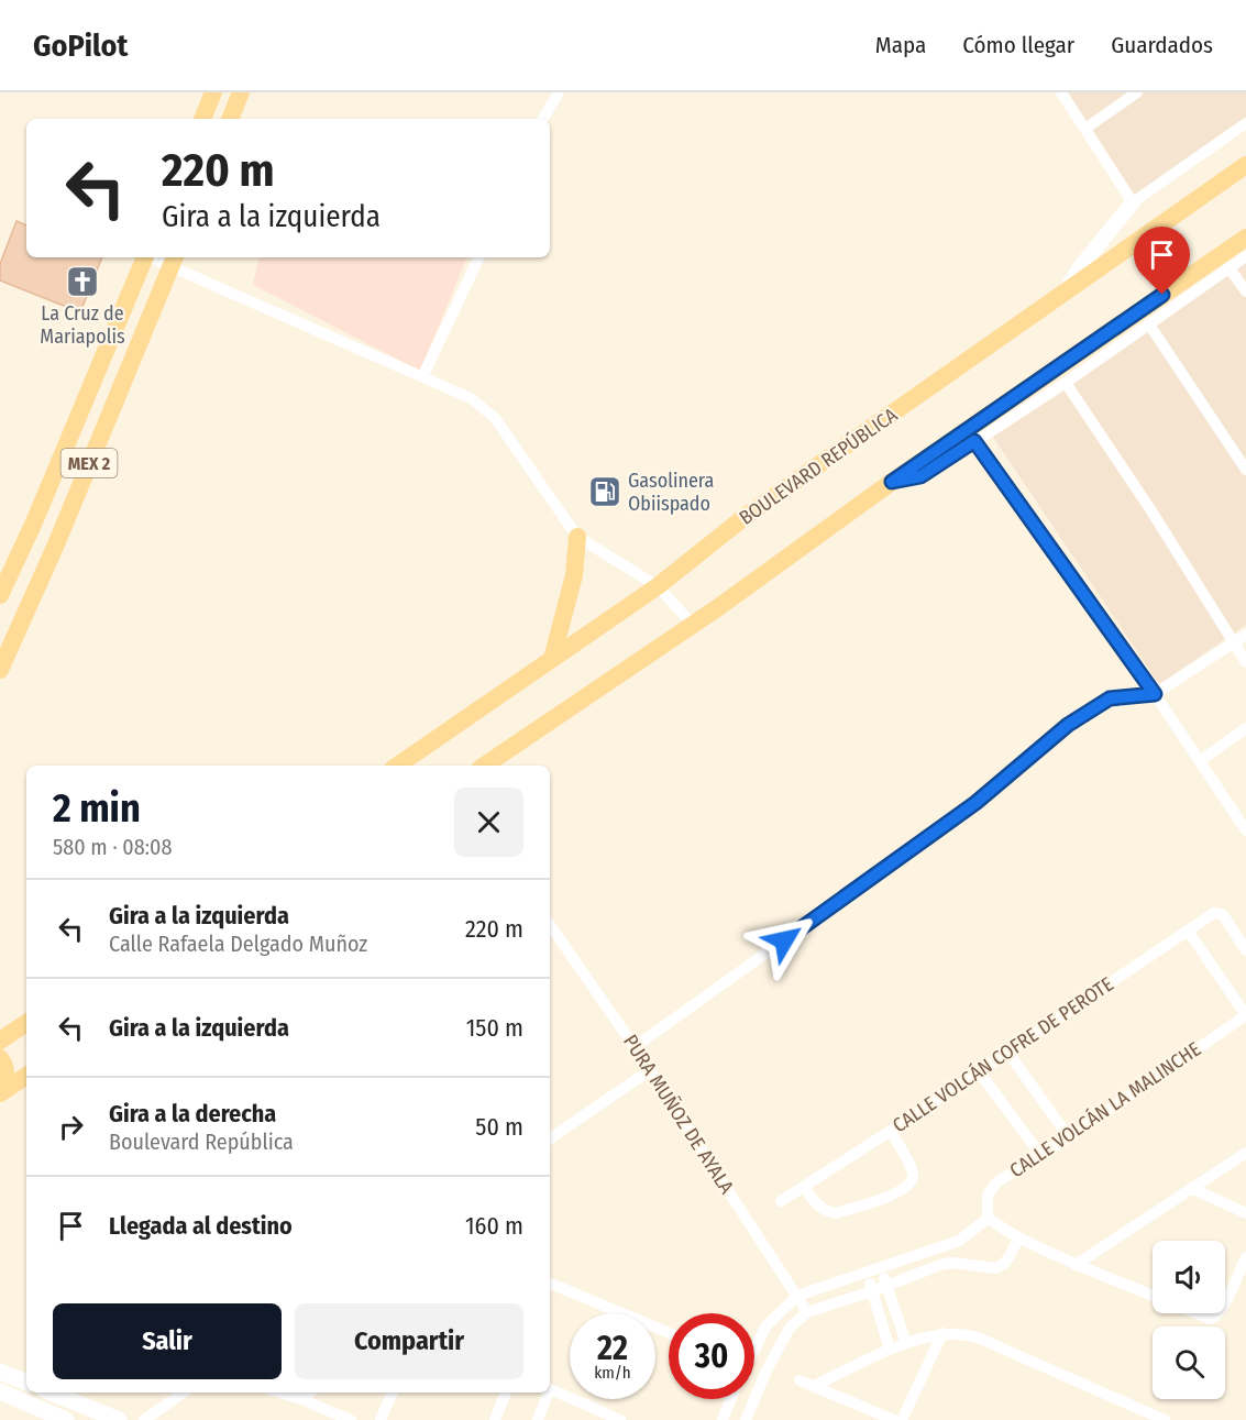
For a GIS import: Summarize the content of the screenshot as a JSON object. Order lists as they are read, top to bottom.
{
  "streets": {
    "main road": ["MEX 2", "BOULEVARD REPÚBLICA"],
    "street": ["CALLE VOLCÁN COFRE DE PEROTE", "CALLE VOLCÁN LA MALINCHE", "PURA MUÑOZ DE AYALA"]
  },
  "places": {
    "church": ["La Cruz de Mariapolis"],
    "fuel station": ["Gasolinera Obiispado"]
  },
  "page": {
    "header": "GoPilot",
    "nav": ["Mapa", "Cómo llegar", "Guardados"],
    "turn": ["220 m", "Gira a la izquierda"],
    "heading": ["2 min", "580 m · 08:08"],
    "list": [
      {
        "name": "Gira a la izquierda",
        "note": "Calle Rafaela Delgado Muñoz",
        "value": "220 m"
      },
      {
        "name": "Gira a la izquierda",
        "value": "150 m"
      },
      {
        "name": "Gira a la derecha",
        "note": "Boulevard República",
        "value": "50 m"
      },
      {
        "name": "Llegada al destino",
        "value": "160 m"
      }
    ],
    "buttons": ["Salir", "Compartir"],
    "speed": "22 km/h",
    "limit": "30"
  }
}
